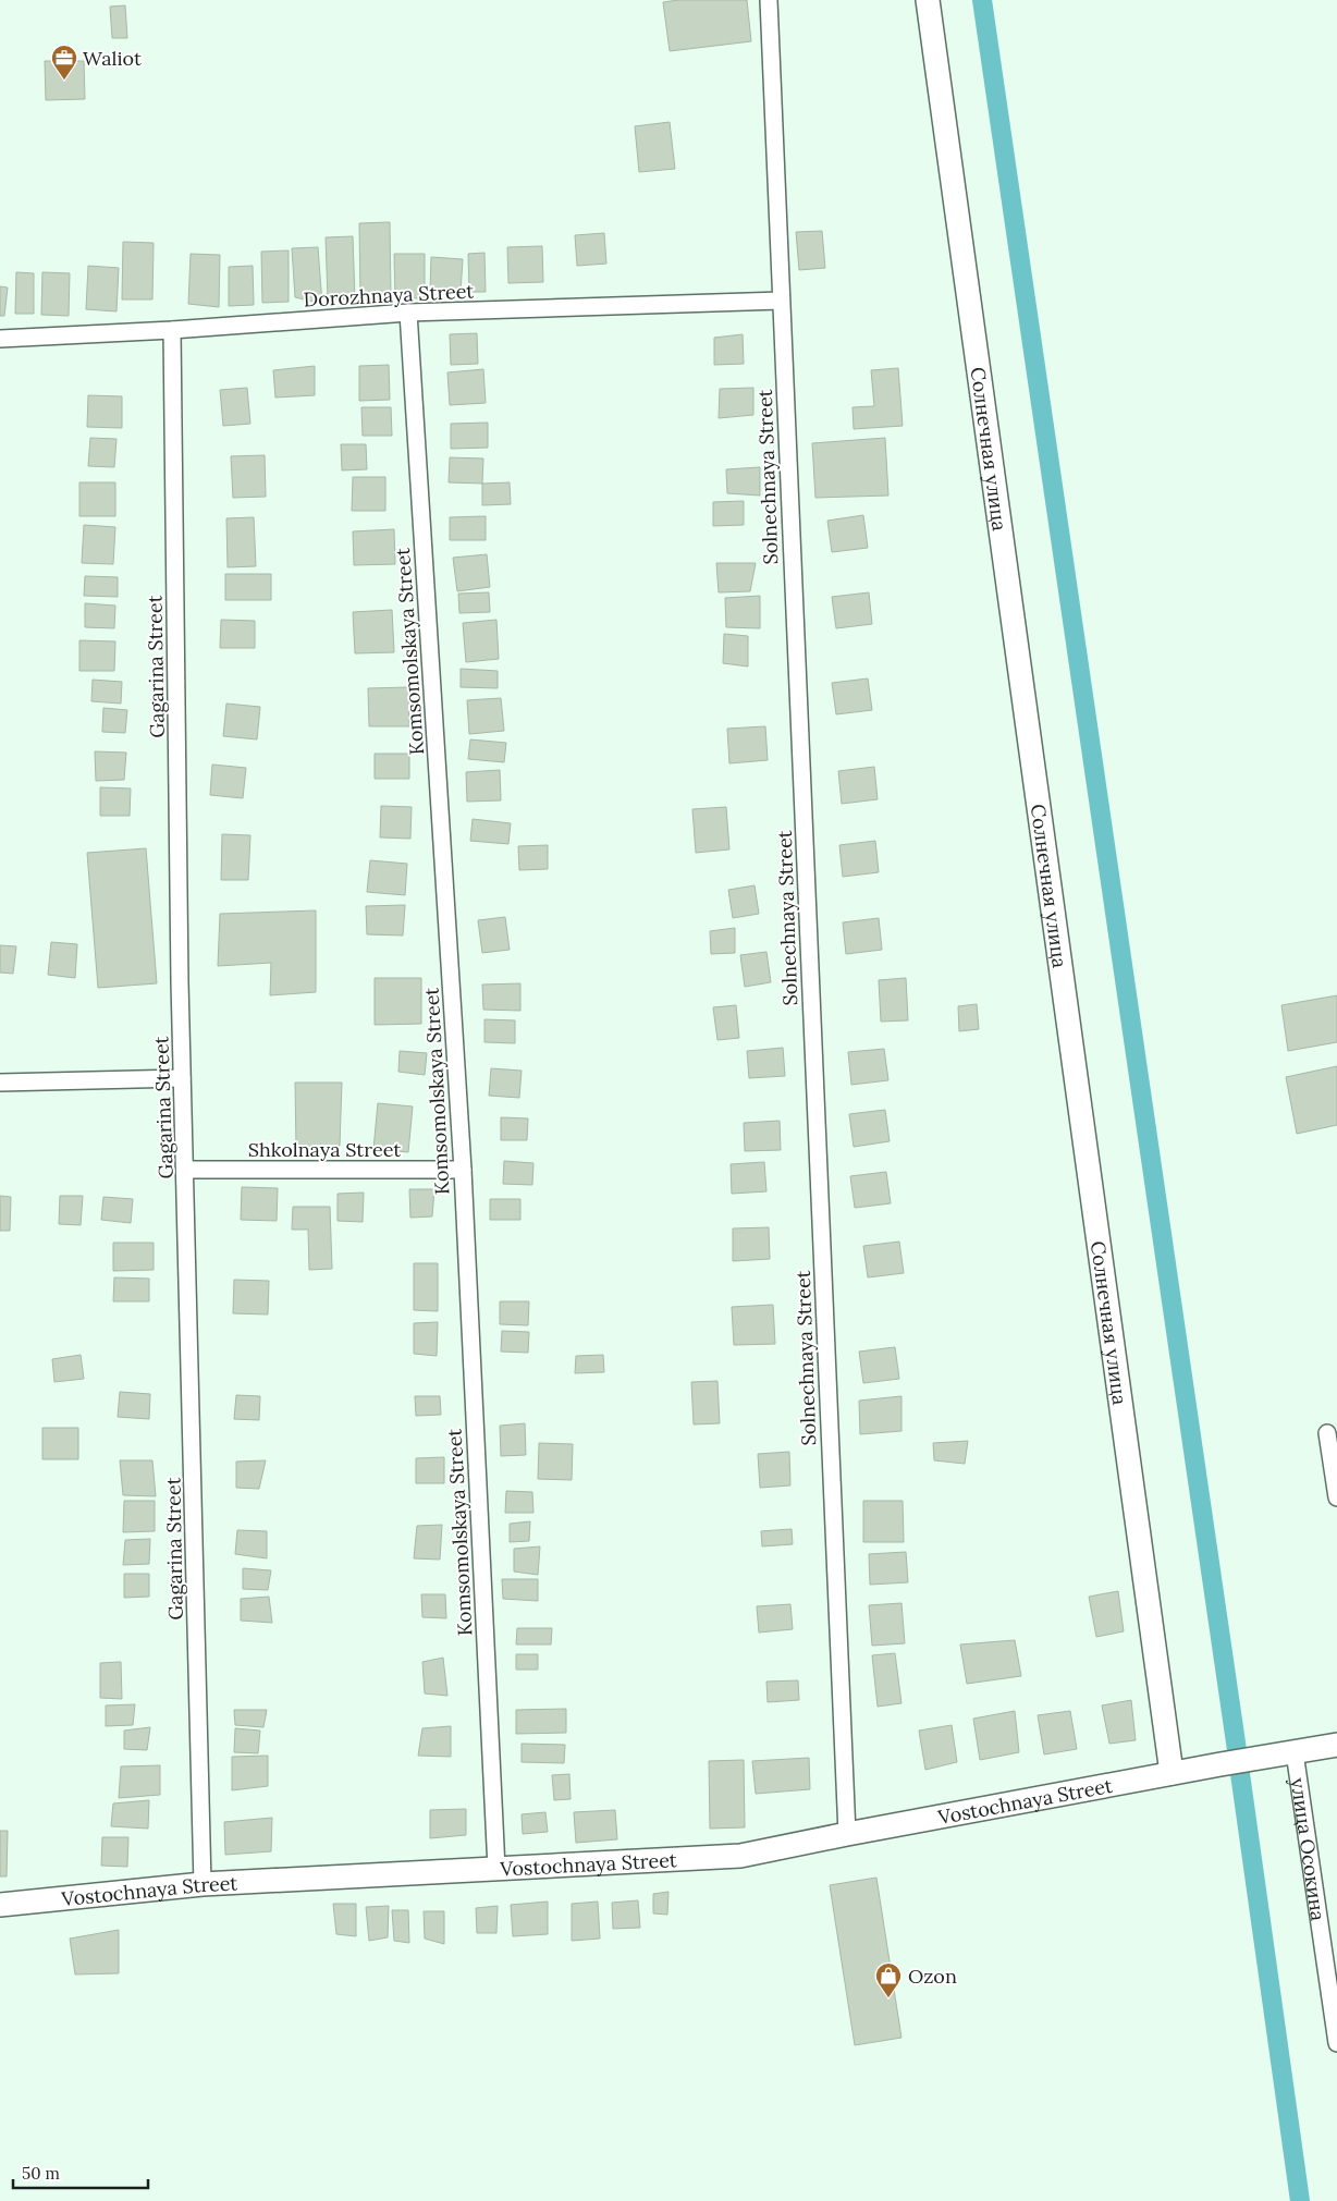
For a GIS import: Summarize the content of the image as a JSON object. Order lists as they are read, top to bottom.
{
  "streets": {
    "main road": ["Солнечная улица", "Vostochnaya Street", "улица Осокина"],
    "street": [
      "Dorozhnaya Street",
      "Solnechnaya Street",
      "Komsomolskaya Street",
      "Gagarina Street",
      "Shkolnaya Street"
    ]
  },
  "crossings": [
    ["Dorozhnaya Street", "Solnechnaya Street"],
    ["Dorozhnaya Street", "Komsomolskaya Street"],
    ["Dorozhnaya Street", "Gagarina Street"],
    ["Солнечная улица", "Vostochnaya Street"],
    ["Solnechnaya Street", "Vostochnaya Street"],
    ["Komsomolskaya Street", "Shkolnaya Street"],
    ["Komsomolskaya Street", "Vostochnaya Street"],
    ["Gagarina Street", "Shkolnaya Street"],
    ["Gagarina Street", "Vostochnaya Street"],
    ["Vostochnaya Street", "улица Осокина"]
  ],
  "places": {
    "office": ["Waliot"],
    "shop": ["Ozon"]
  },
  "scale_bar": "50 m"
}
